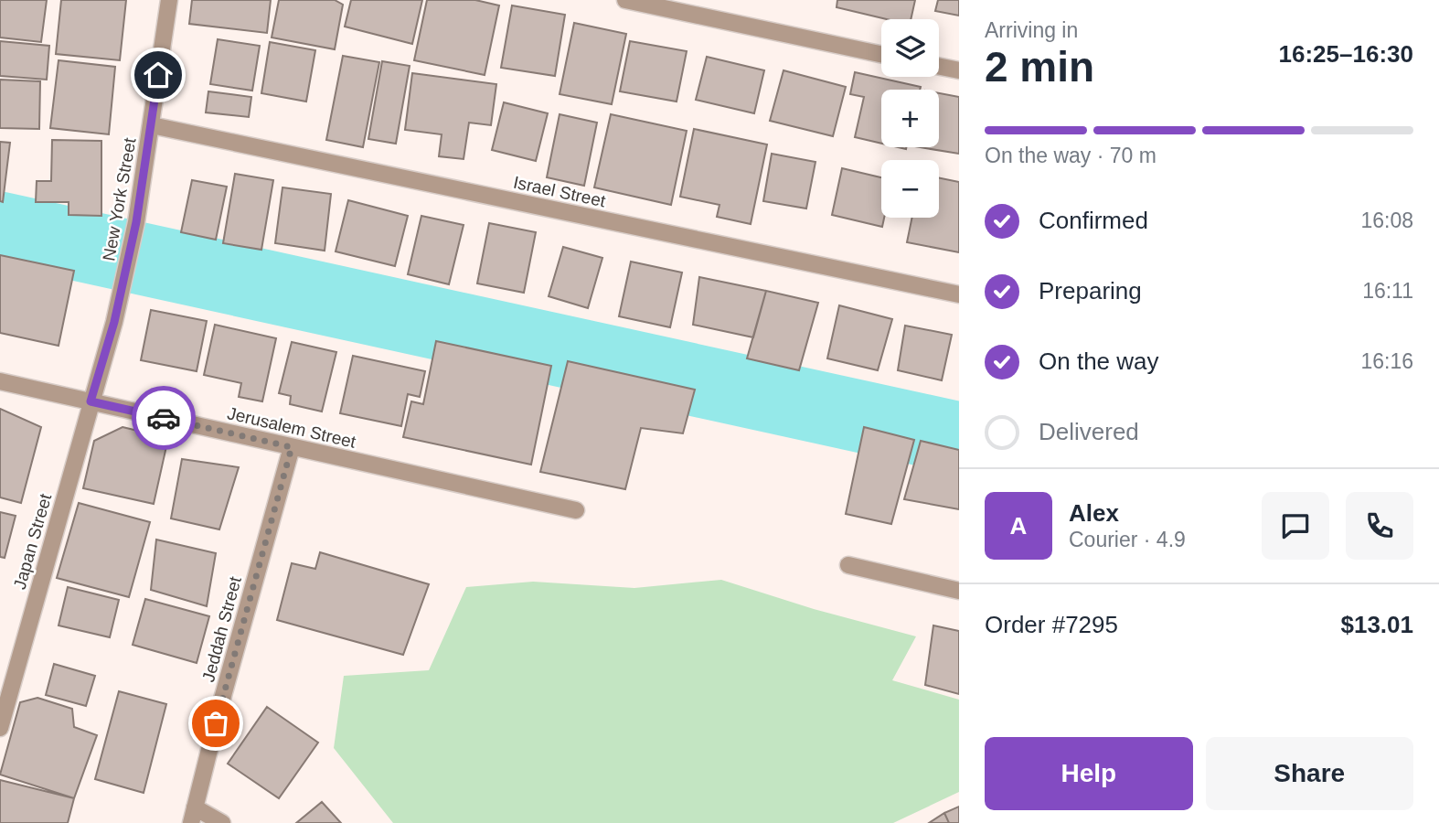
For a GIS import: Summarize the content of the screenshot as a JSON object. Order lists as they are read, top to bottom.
{
  "streets": {
    "street": [
      "Israel Street",
      "New York Street",
      "Jerusalem Street",
      "Japan Street",
      "Jeddah Street"
    ]
  },
  "crossings": [
    ["Israel Street", "New York Street"],
    ["New York Street", "Jerusalem Street"],
    ["New York Street", "Japan Street"],
    ["Jerusalem Street", "Japan Street"],
    ["Jerusalem Street", "Jeddah Street"]
  ],
  "page": {
    "heading": ["2 min", "Arriving in", "16:25–16:30"],
    "panel": [
      "Alex",
      "Courier · 4.9",
      "Order #7295",
      "$13.01"
    ],
    "map_buttons": ["+", "−"],
    "bar": "On the way · 70 m",
    "list": [
      ["Confirmed", "16:08"],
      ["Preparing", "16:11"],
      ["On the way", "16:16"],
      "Delivered"
    ],
    "round": "A",
    "buttons": ["Help", "Share"]
  }
}
